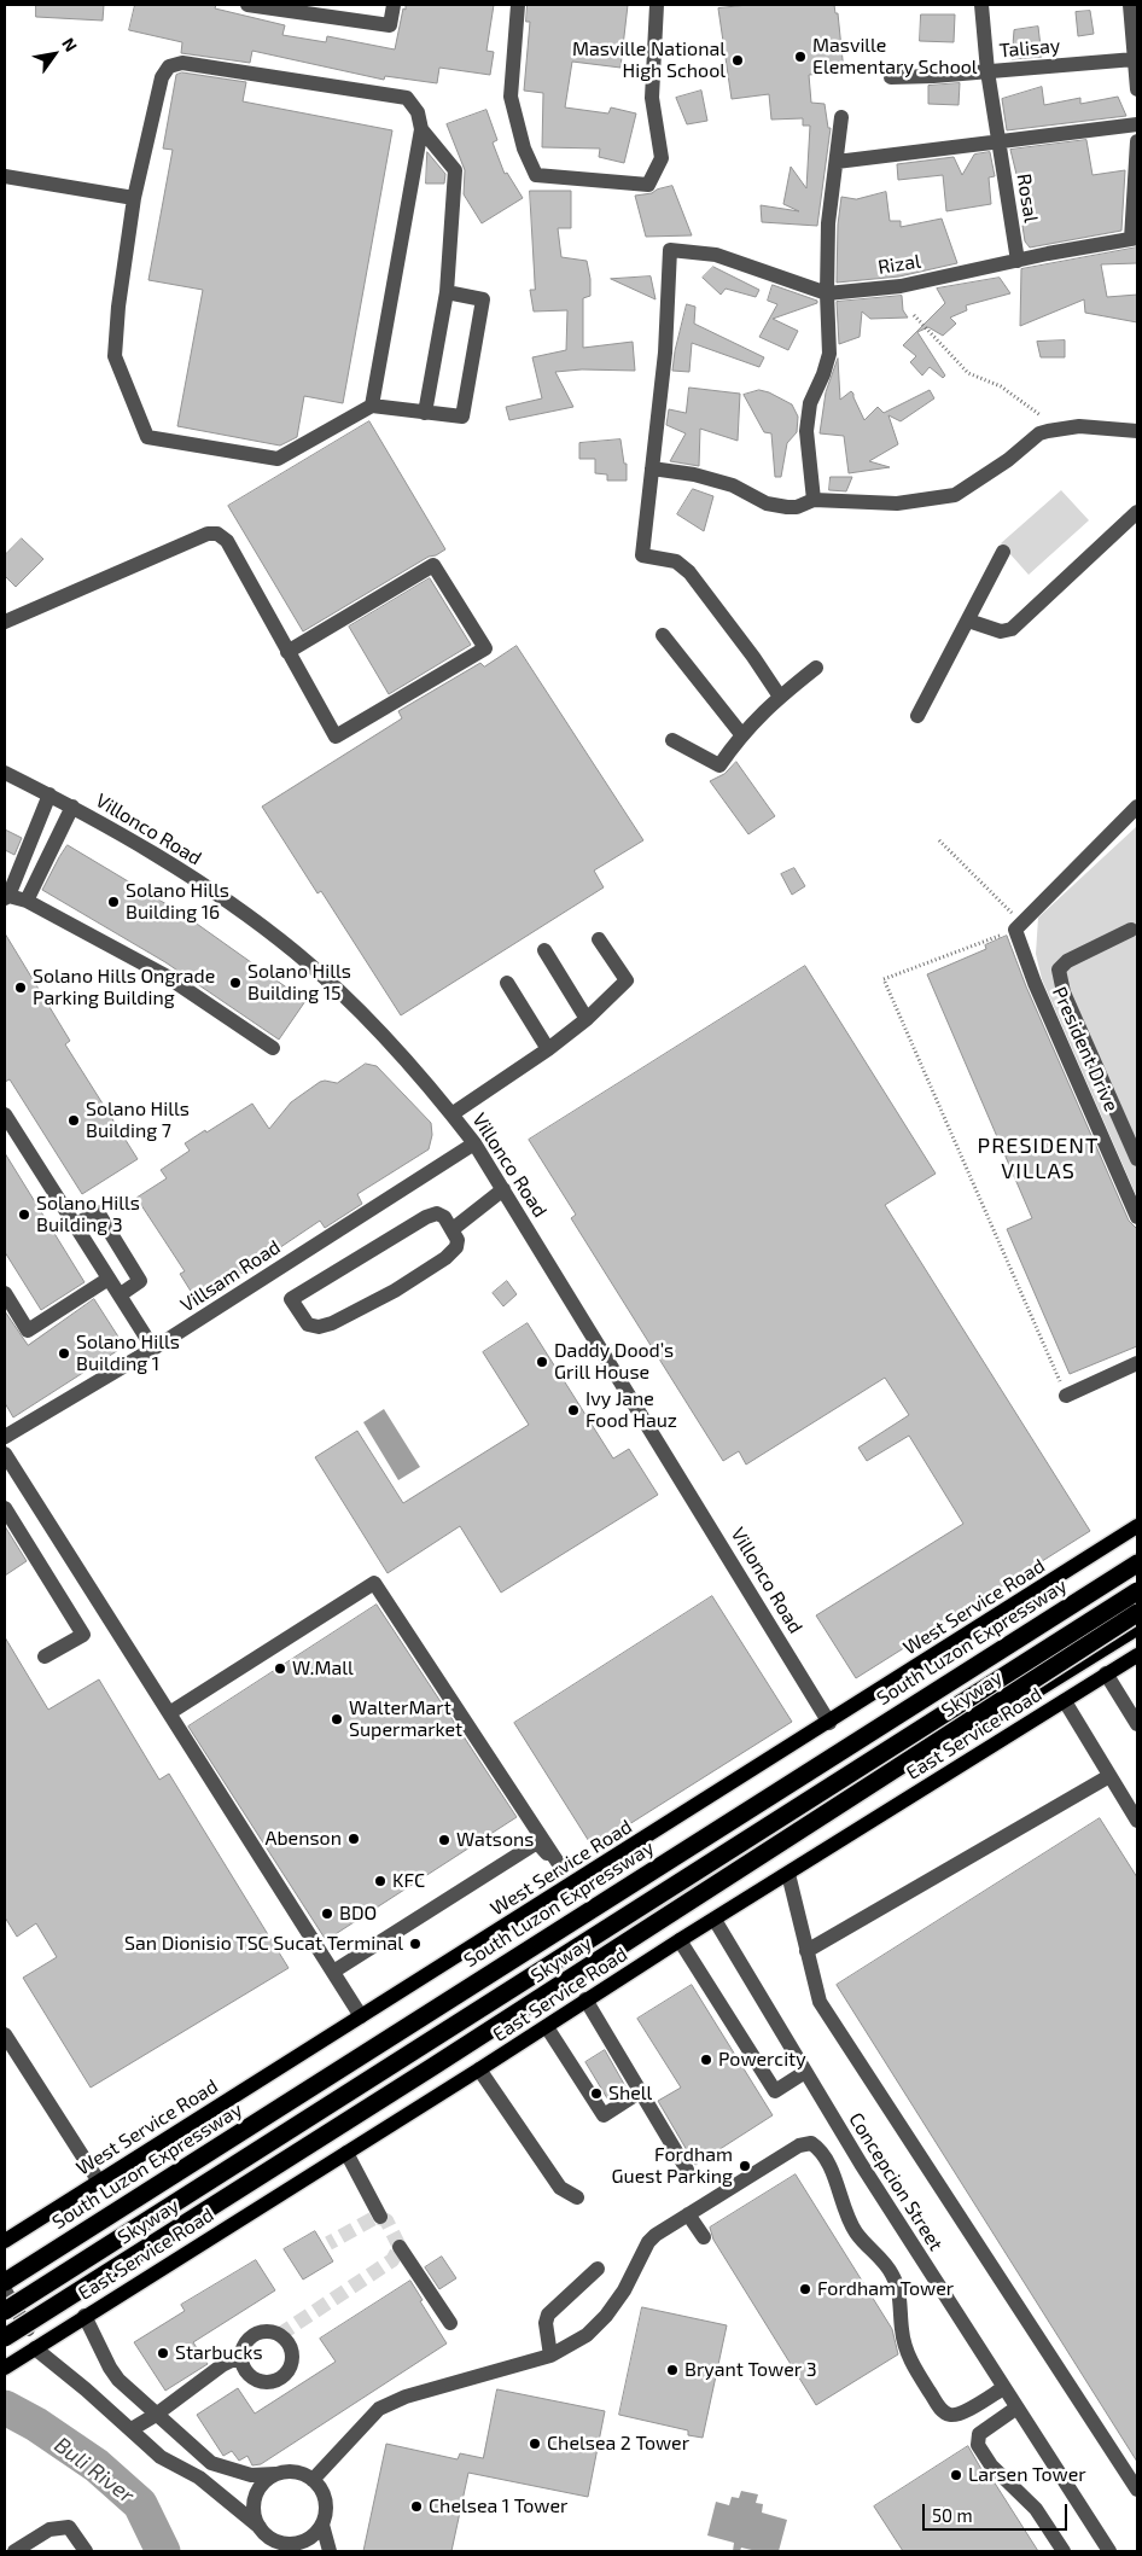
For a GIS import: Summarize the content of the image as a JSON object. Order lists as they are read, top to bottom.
{
  "streets": {
    "highway": ["South Luzon Expressway", "Skyway"],
    "main road": ["West Service Road", "East Service Road"],
    "street": [
      "Talisay",
      "Rosal",
      "Rizal",
      "Villonco Road",
      "President Drive",
      "Villsam Road",
      "Concepcion Street"
    ]
  },
  "crossings": [
    ["Talisay", "Rosal"],
    ["Rosal", "Rizal"],
    ["Villonco Road", "Villsam Road"],
    ["Villonco Road", "West Service Road"],
    ["East Service Road", "Concepcion Street"]
  ],
  "districts": ["PRESIDENT VILLAS"],
  "water": ["Buli River"],
  "places": [
    "Masville Elementary School",
    "Masville National High School",
    "Solano Hills Building 16",
    "Solano Hills Building 15",
    "Solano Hills Ongrade Parking Building",
    "Solano Hills Building 7",
    "Solano Hills Building 3",
    "Solano Hills Building 1",
    "Daddy Dood’s Grill House",
    "Ivy Jane Food Hauz",
    "W.Mall",
    "WalterMart Supermarket",
    "Abenson",
    "Watsons",
    "KFC",
    "BDO",
    "San Dionisio TSC Sucat Terminal",
    "Powercity",
    "Shell",
    "Fordham Guest Parking",
    "Fordham Tower",
    "Starbucks",
    "Bryant Tower 3",
    "Chelsea 2 Tower",
    "Larsen Tower",
    "Chelsea 1 Tower"
  ],
  "scale_bar": "50 m",
  "north": "top right"
}
